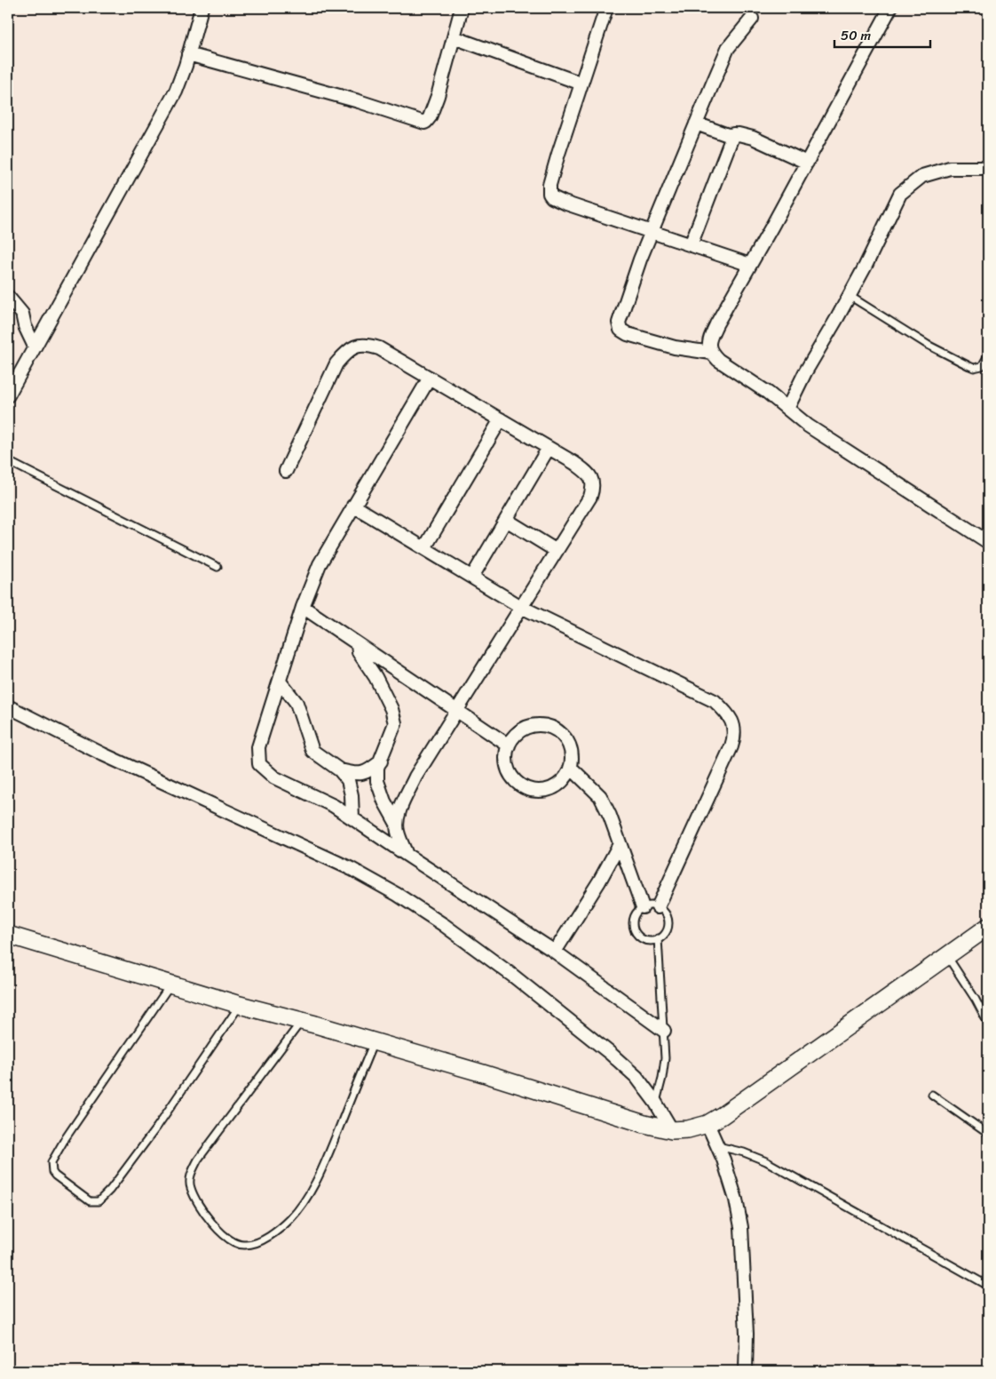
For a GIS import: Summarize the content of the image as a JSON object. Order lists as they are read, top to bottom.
{
  "scale_bar": "50 m"
}
